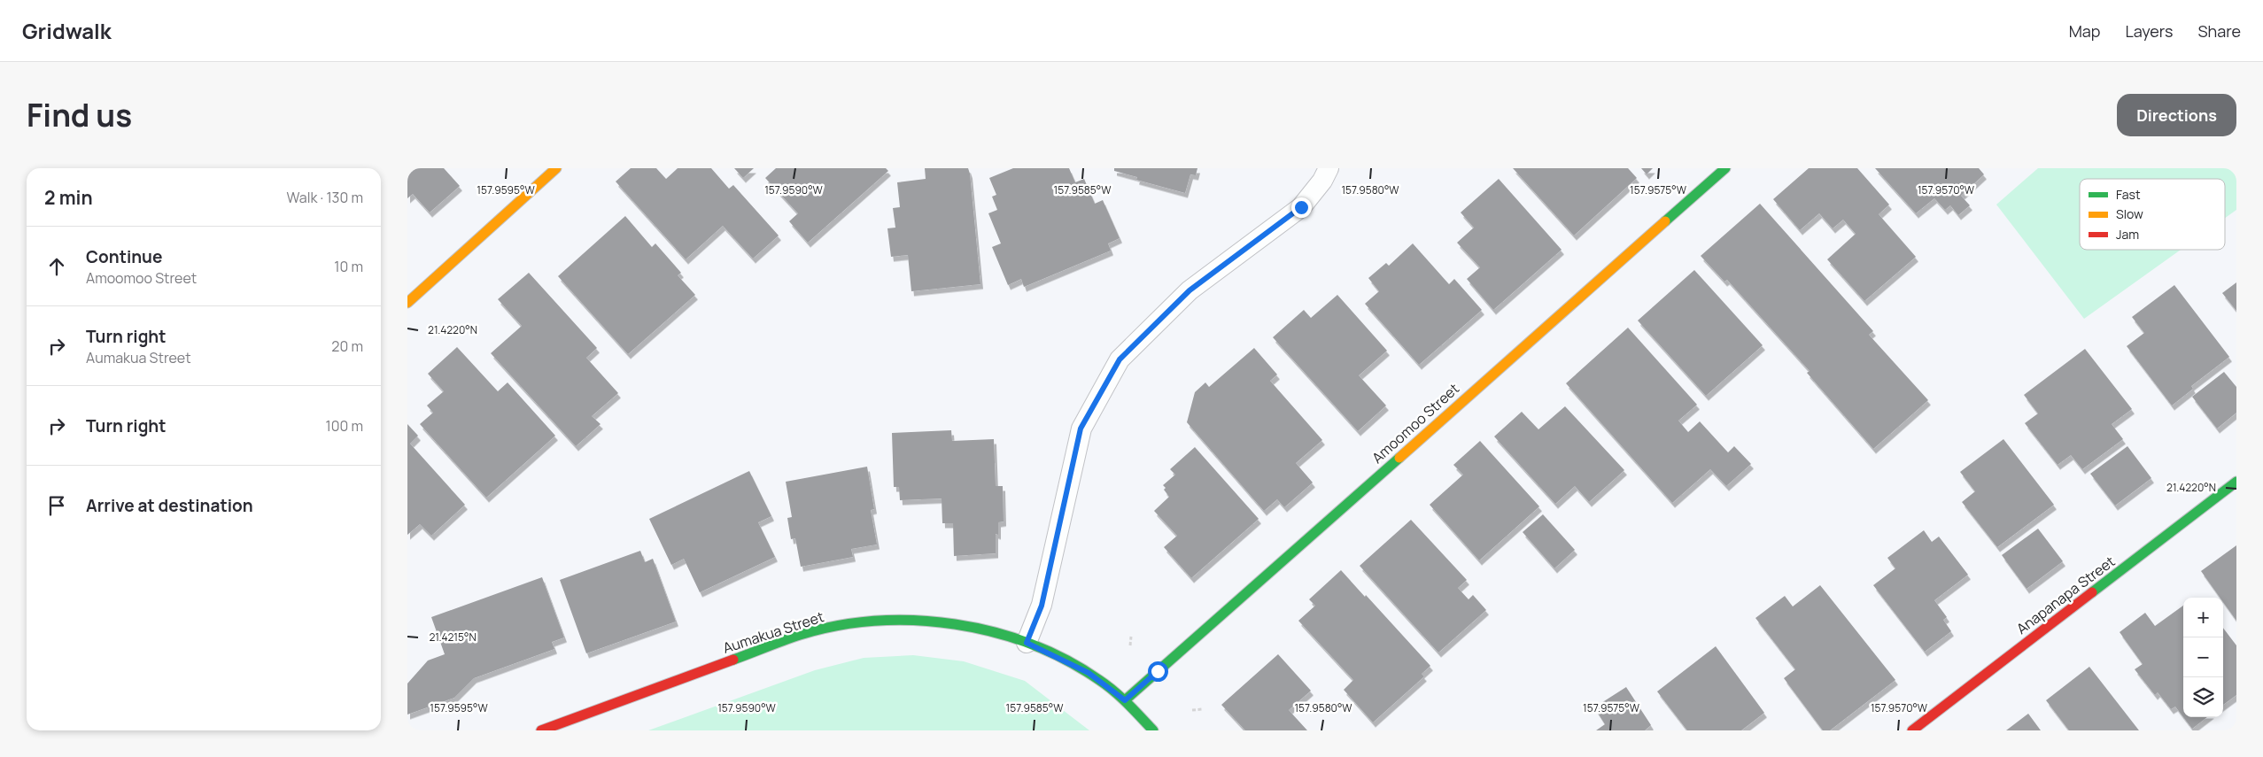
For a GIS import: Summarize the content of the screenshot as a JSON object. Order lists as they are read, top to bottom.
{
  "streets": {
    "street": ["Amoomoo Street", "Anapanapa Street", "Aumakua Street"]
  },
  "crossings": [
    ["Amoomoo Street", "Aumakua Street"]
  ],
  "legend": ["Fast", "Slow", "Jam"],
  "page": {
    "header": "Gridwalk",
    "nav": ["Map", "Layers", "Share"],
    "title": "Find us",
    "buttons": "Directions",
    "heading": ["2 min", "Walk · 130 m"],
    "list": [
      ["Continue", "Amoomoo Street", "10 m"],
      ["Turn right", "Aumakua Street", "20 m"],
      ["Turn right", "100 m"],
      "Arrive at destination"
    ],
    "map_buttons": ["+", "−"]
  },
  "coordinates": [
    "157.9595°W",
    "157.9590°W",
    "157.9585°W",
    "157.9580°W",
    "157.9575°W",
    "157.9570°W",
    "21.4220°N",
    "21.4215°N"
  ]
}
